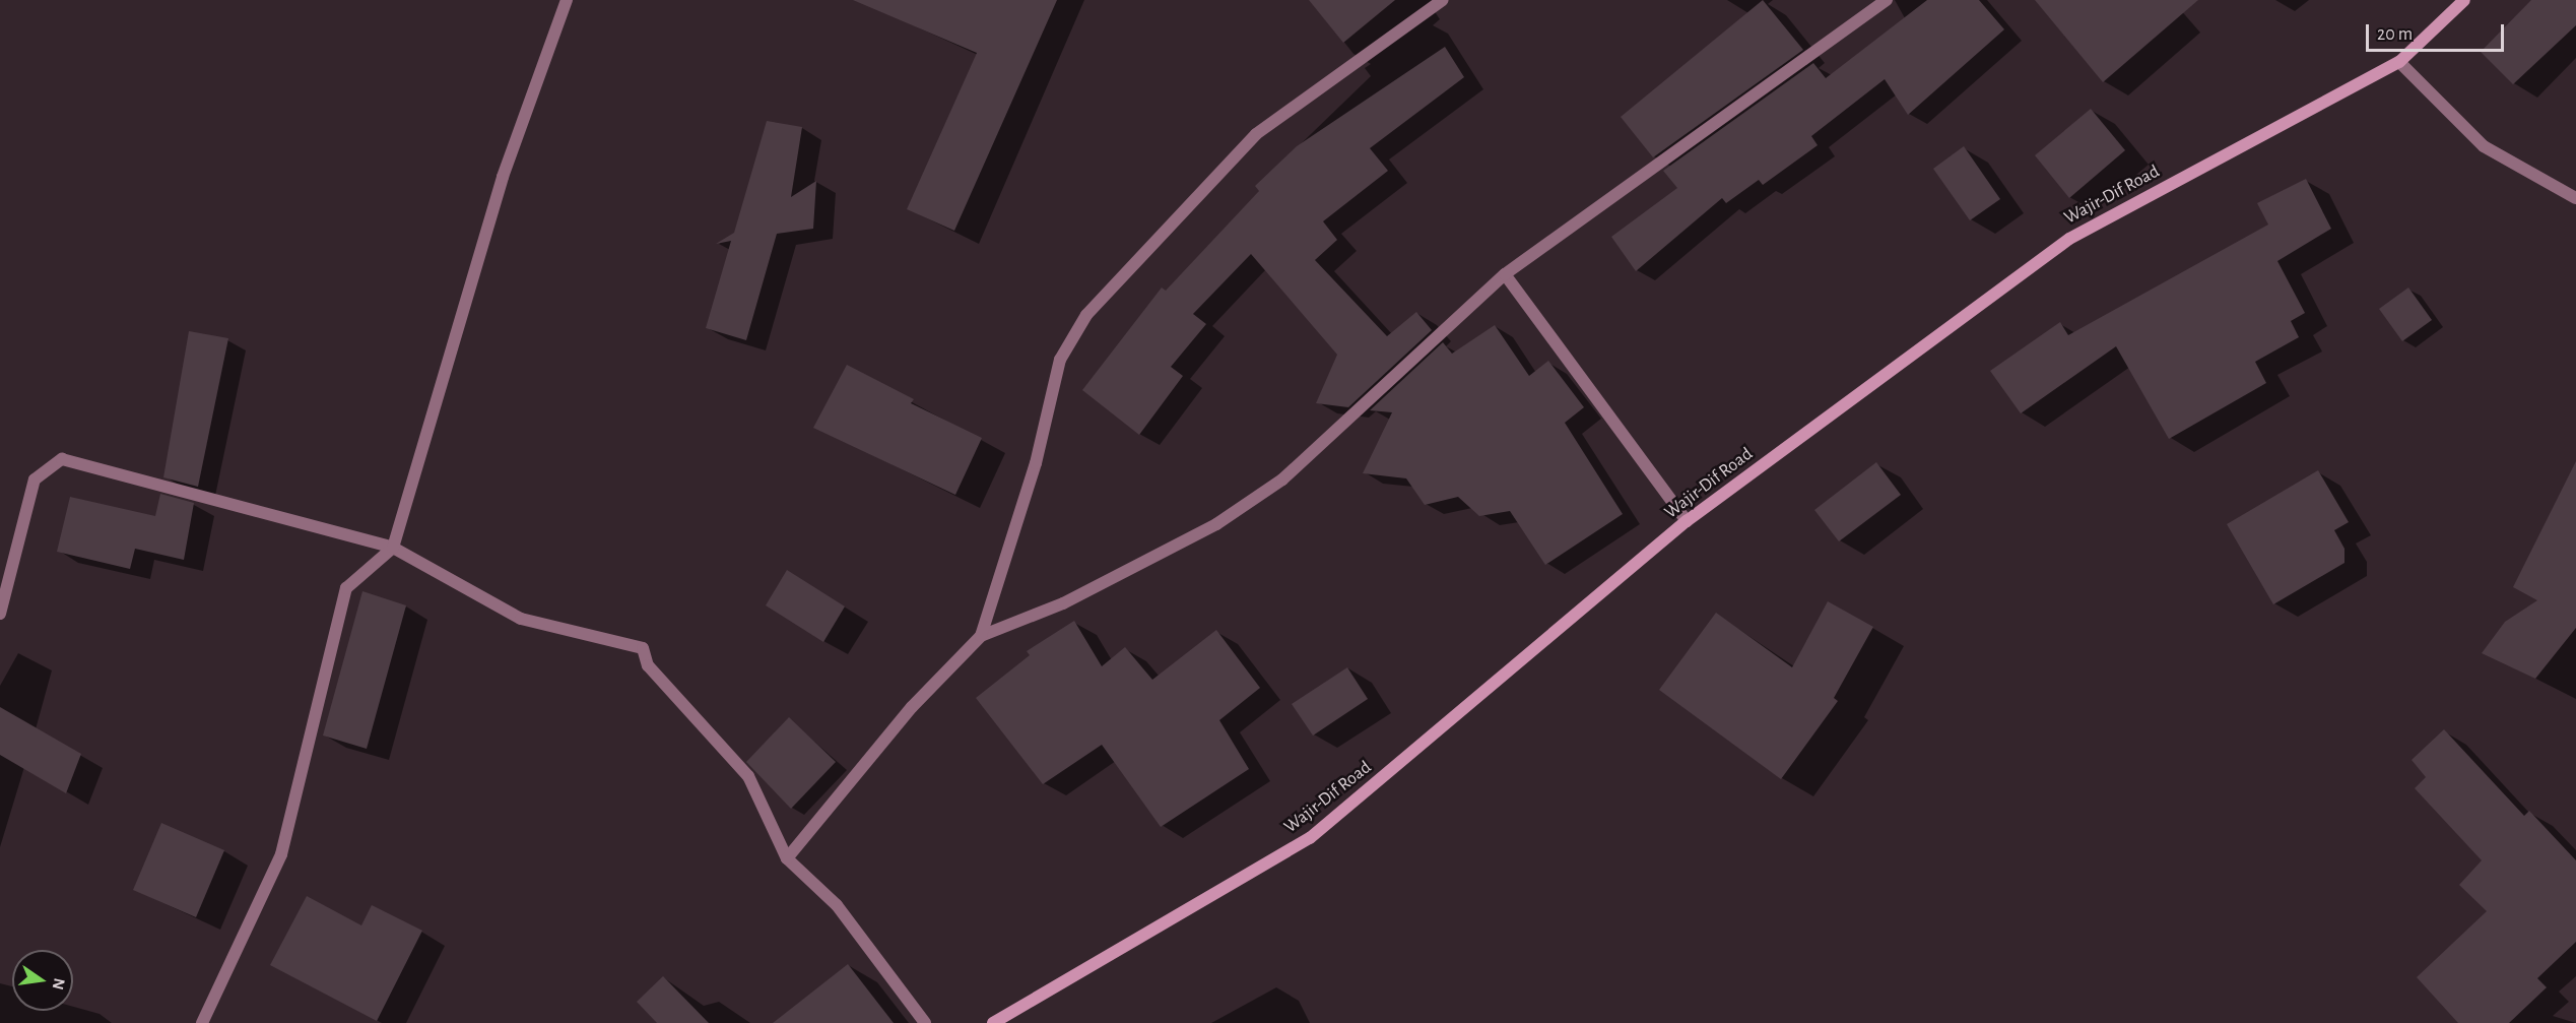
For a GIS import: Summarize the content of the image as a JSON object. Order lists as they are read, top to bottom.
{
  "streets": {
    "main road": ["Wajir-Dif Road"]
  },
  "scale_bar": "20 m",
  "north": "right"
}
